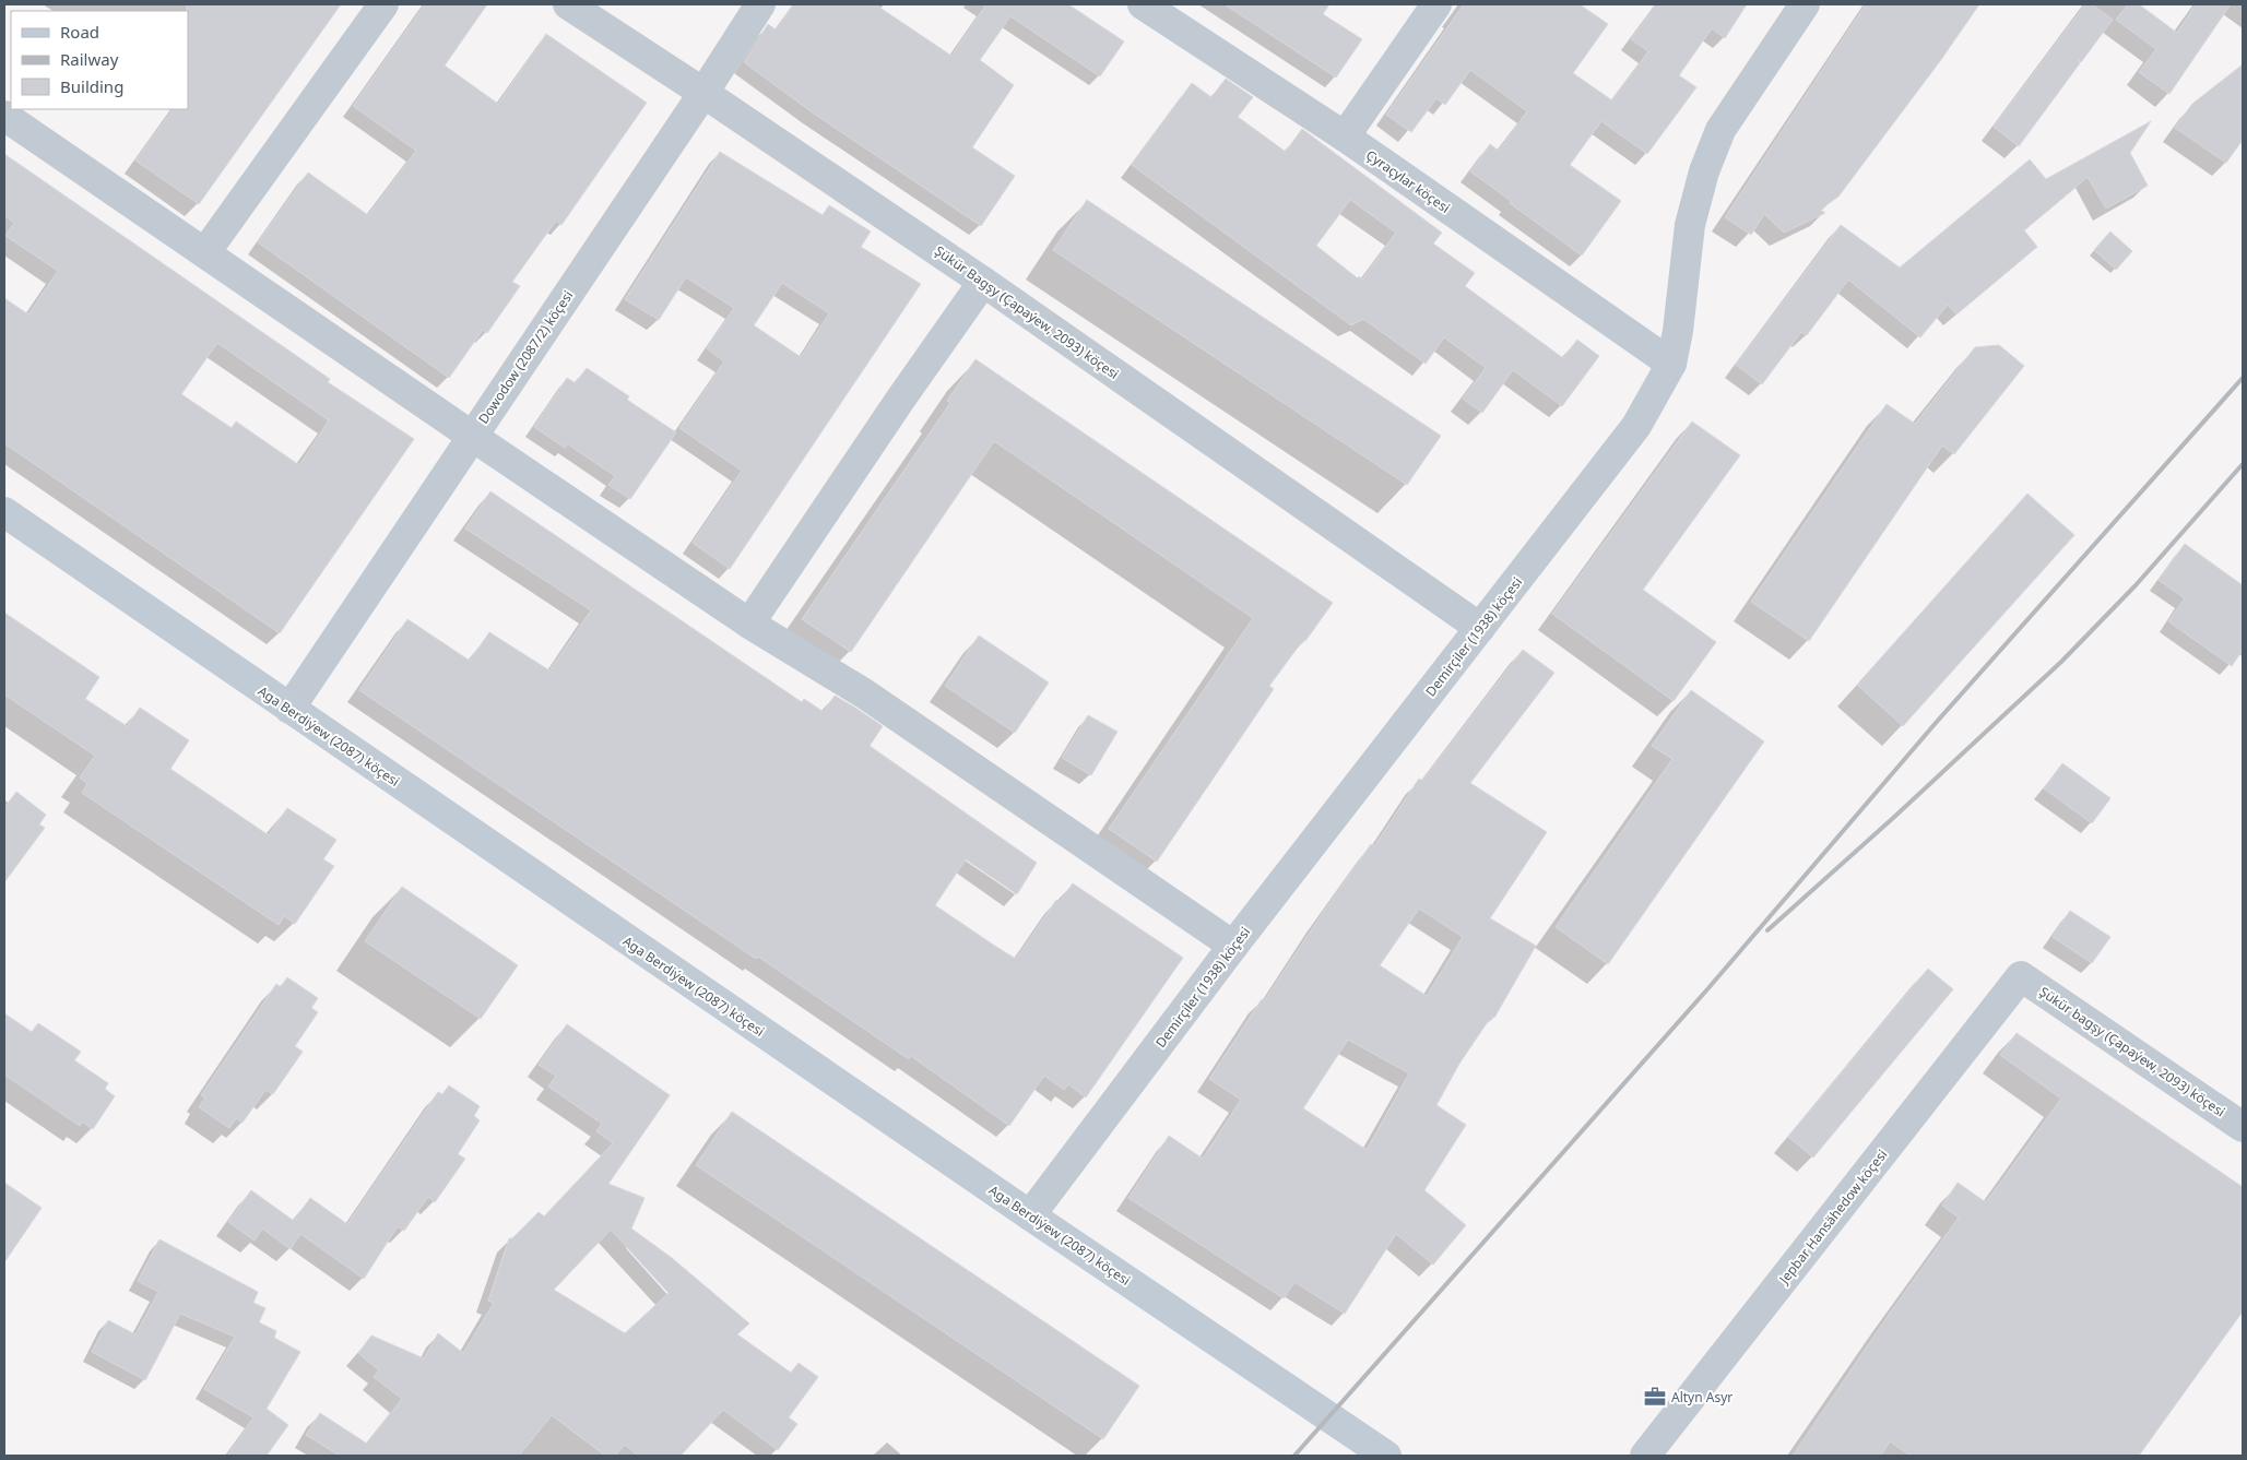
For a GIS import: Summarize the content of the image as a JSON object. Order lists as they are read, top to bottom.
{
  "streets": {
    "street": [
      "Çyraçylar köçesi",
      "Şükür Bagşy (Çapaýew, 2093) köçesi",
      "Dowodow (2087/2) köçesi",
      "Demirçiler (1938) köçesi",
      "Aga Berdiýew (2087) köçesi",
      "Şükür bagşy (Çapaýew, 2093) köçesi",
      "Jepbar Hansähedow köçesi"
    ]
  },
  "crossings": [
    ["Çyraçylar köçesi", "Demirçiler (1938) köçesi"],
    ["Şükür Bagşy (Çapaýew, 2093) köçesi", "Dowodow (2087/2) köçesi"],
    ["Şükür Bagşy (Çapaýew, 2093) köçesi", "Demirçiler (1938) köçesi"],
    ["Dowodow (2087/2) köçesi", "Aga Berdiýew (2087) köçesi"],
    ["Demirçiler (1938) köçesi", "Aga Berdiýew (2087) köçesi"],
    ["Şükür bagşy (Çapaýew, 2093) köçesi", "Jepbar Hansähedow köçesi"]
  ],
  "places": {
    "office": ["Altyn Asyr"]
  },
  "legend": ["Road", "Railway", "Building"]
}
